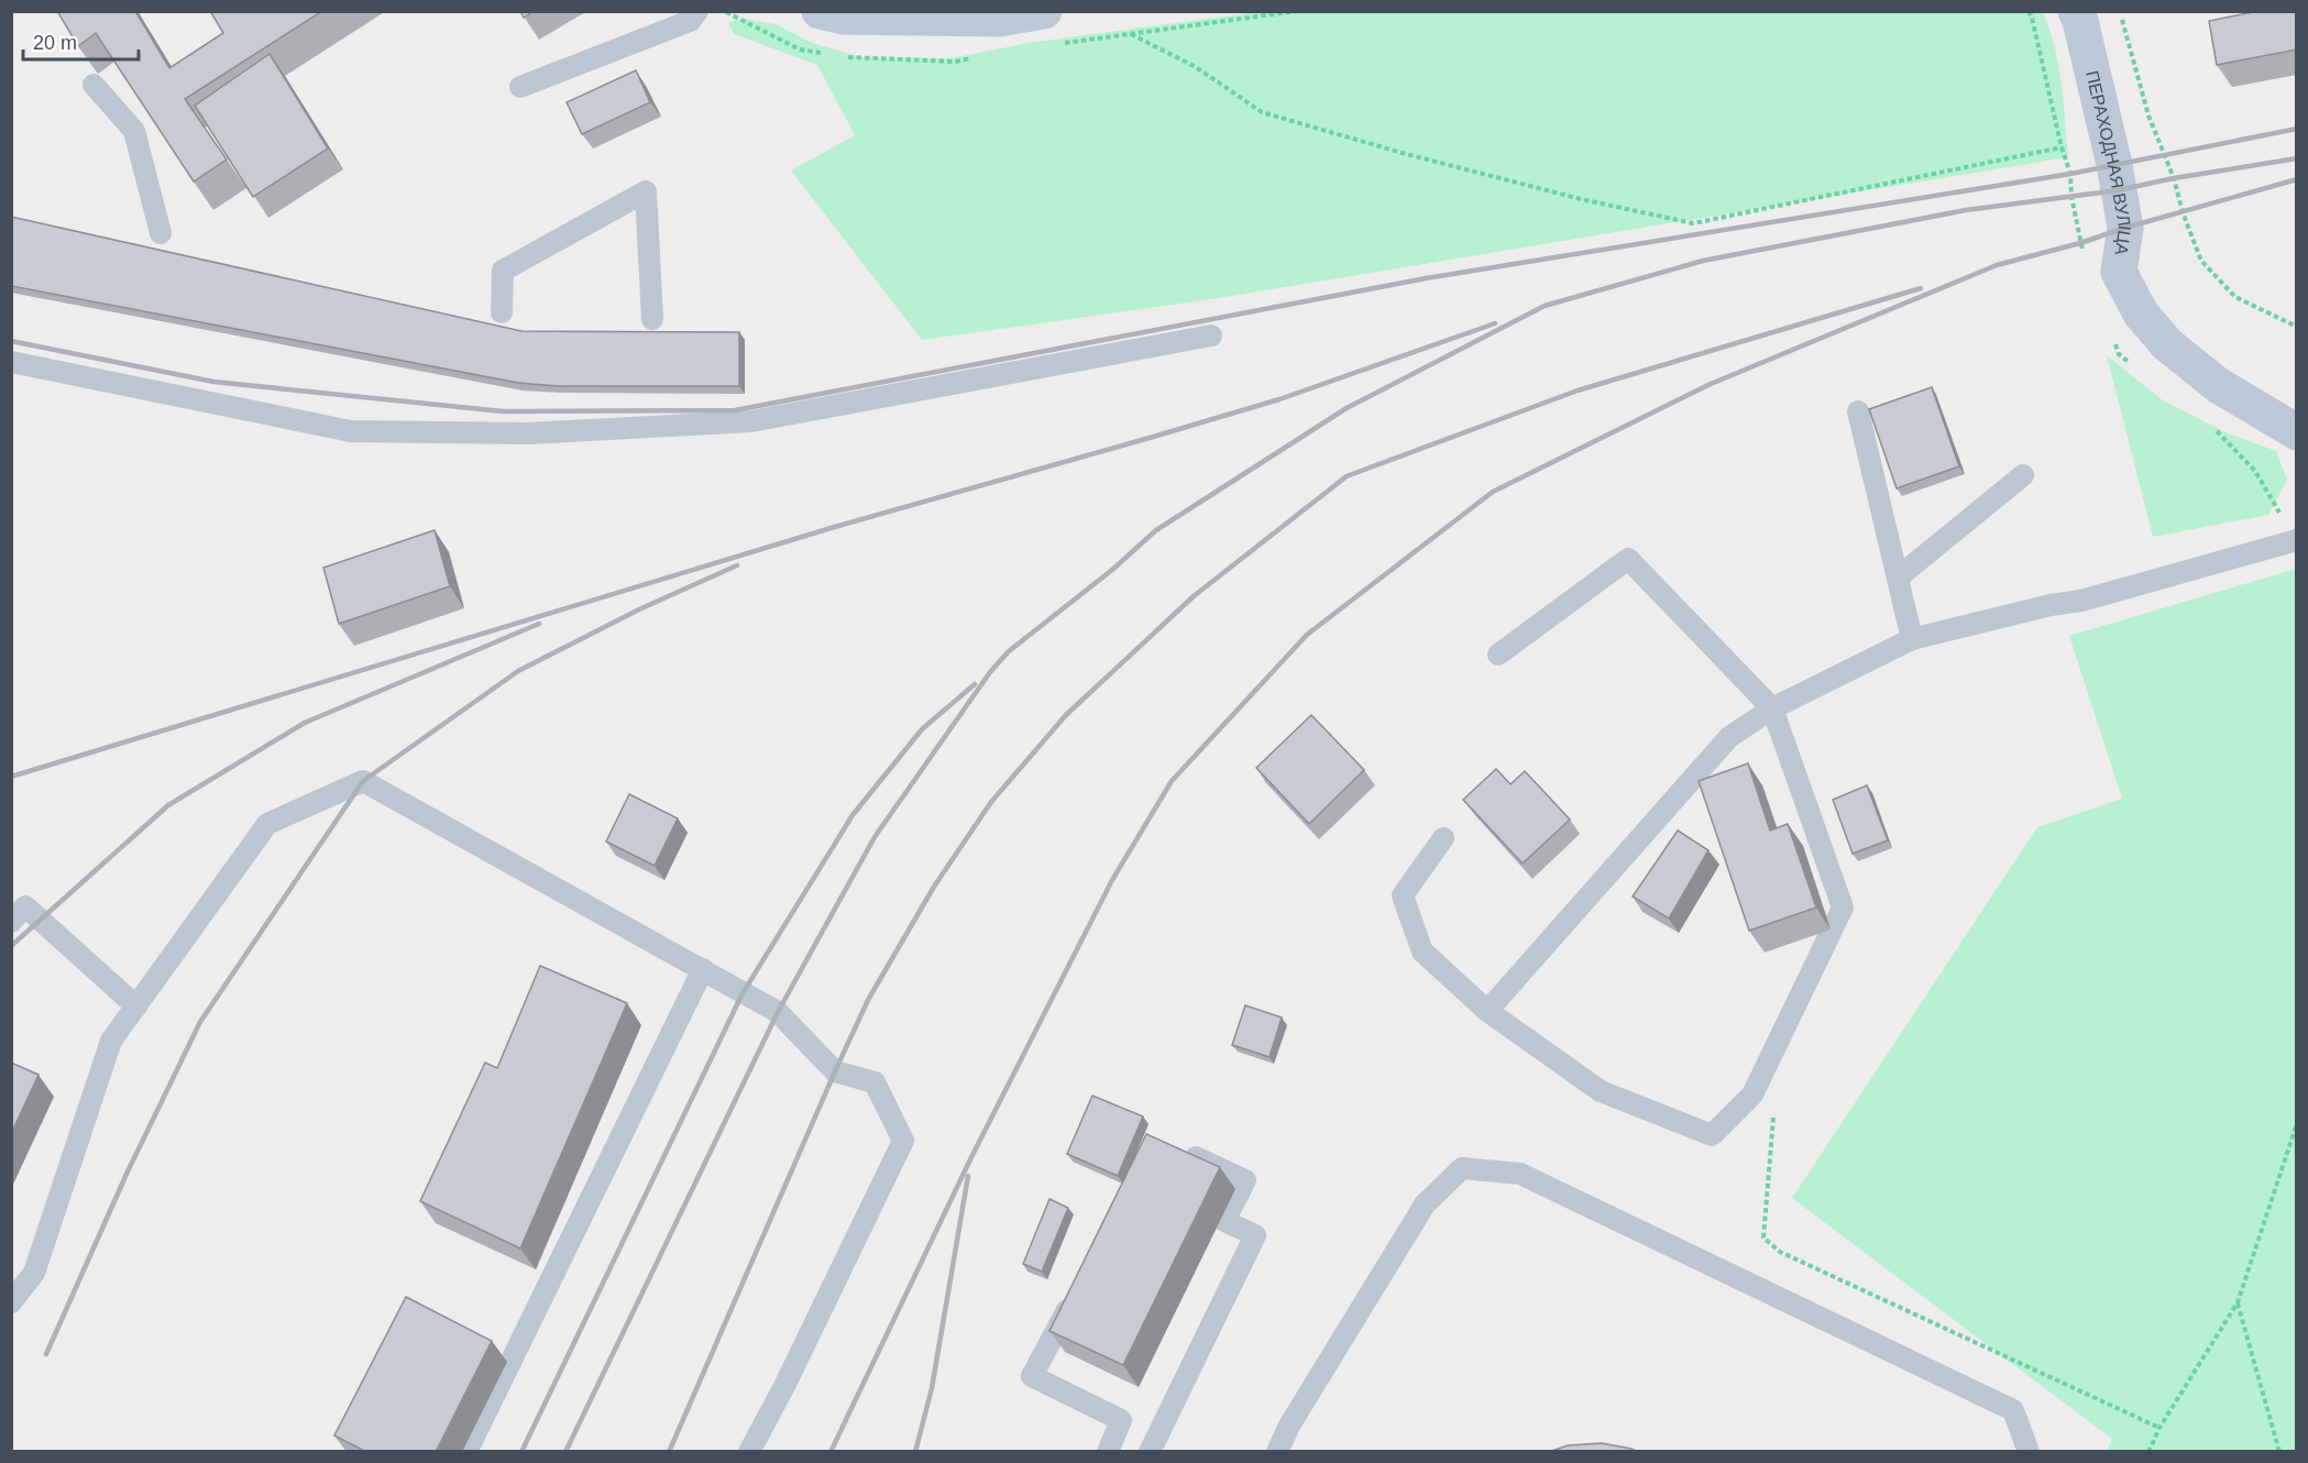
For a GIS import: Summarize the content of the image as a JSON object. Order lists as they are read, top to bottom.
{
  "streets": {
    "street": ["ПЕРАХОДНАЯ ВУЛІЦА"]
  },
  "scale_bar": "20 m"
}
